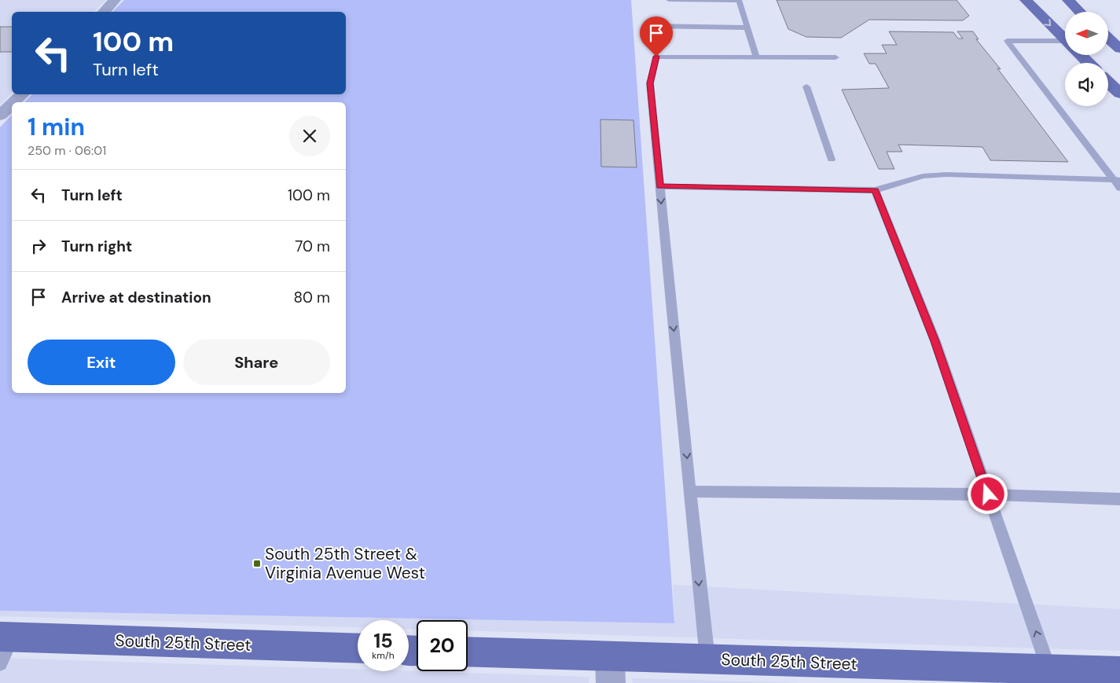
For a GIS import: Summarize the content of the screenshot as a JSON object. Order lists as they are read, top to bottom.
{
  "streets": {
    "main road": ["South 25th Street"]
  },
  "places": {
    "transit": ["South 25th Street & Virginia Avenue West"]
  },
  "north": "left",
  "page": {
    "turn": ["100 m", "Turn left"],
    "heading": ["1 min", "250 m · 06:01"],
    "list": [
      {
        "name": "Turn left",
        "value": "100 m"
      },
      {
        "name": "Turn right",
        "value": "70 m"
      },
      {
        "name": "Arrive at destination",
        "value": "80 m"
      }
    ],
    "buttons": ["Exit", "Share"],
    "speed": "15 km/h",
    "limit": "20"
  }
}
